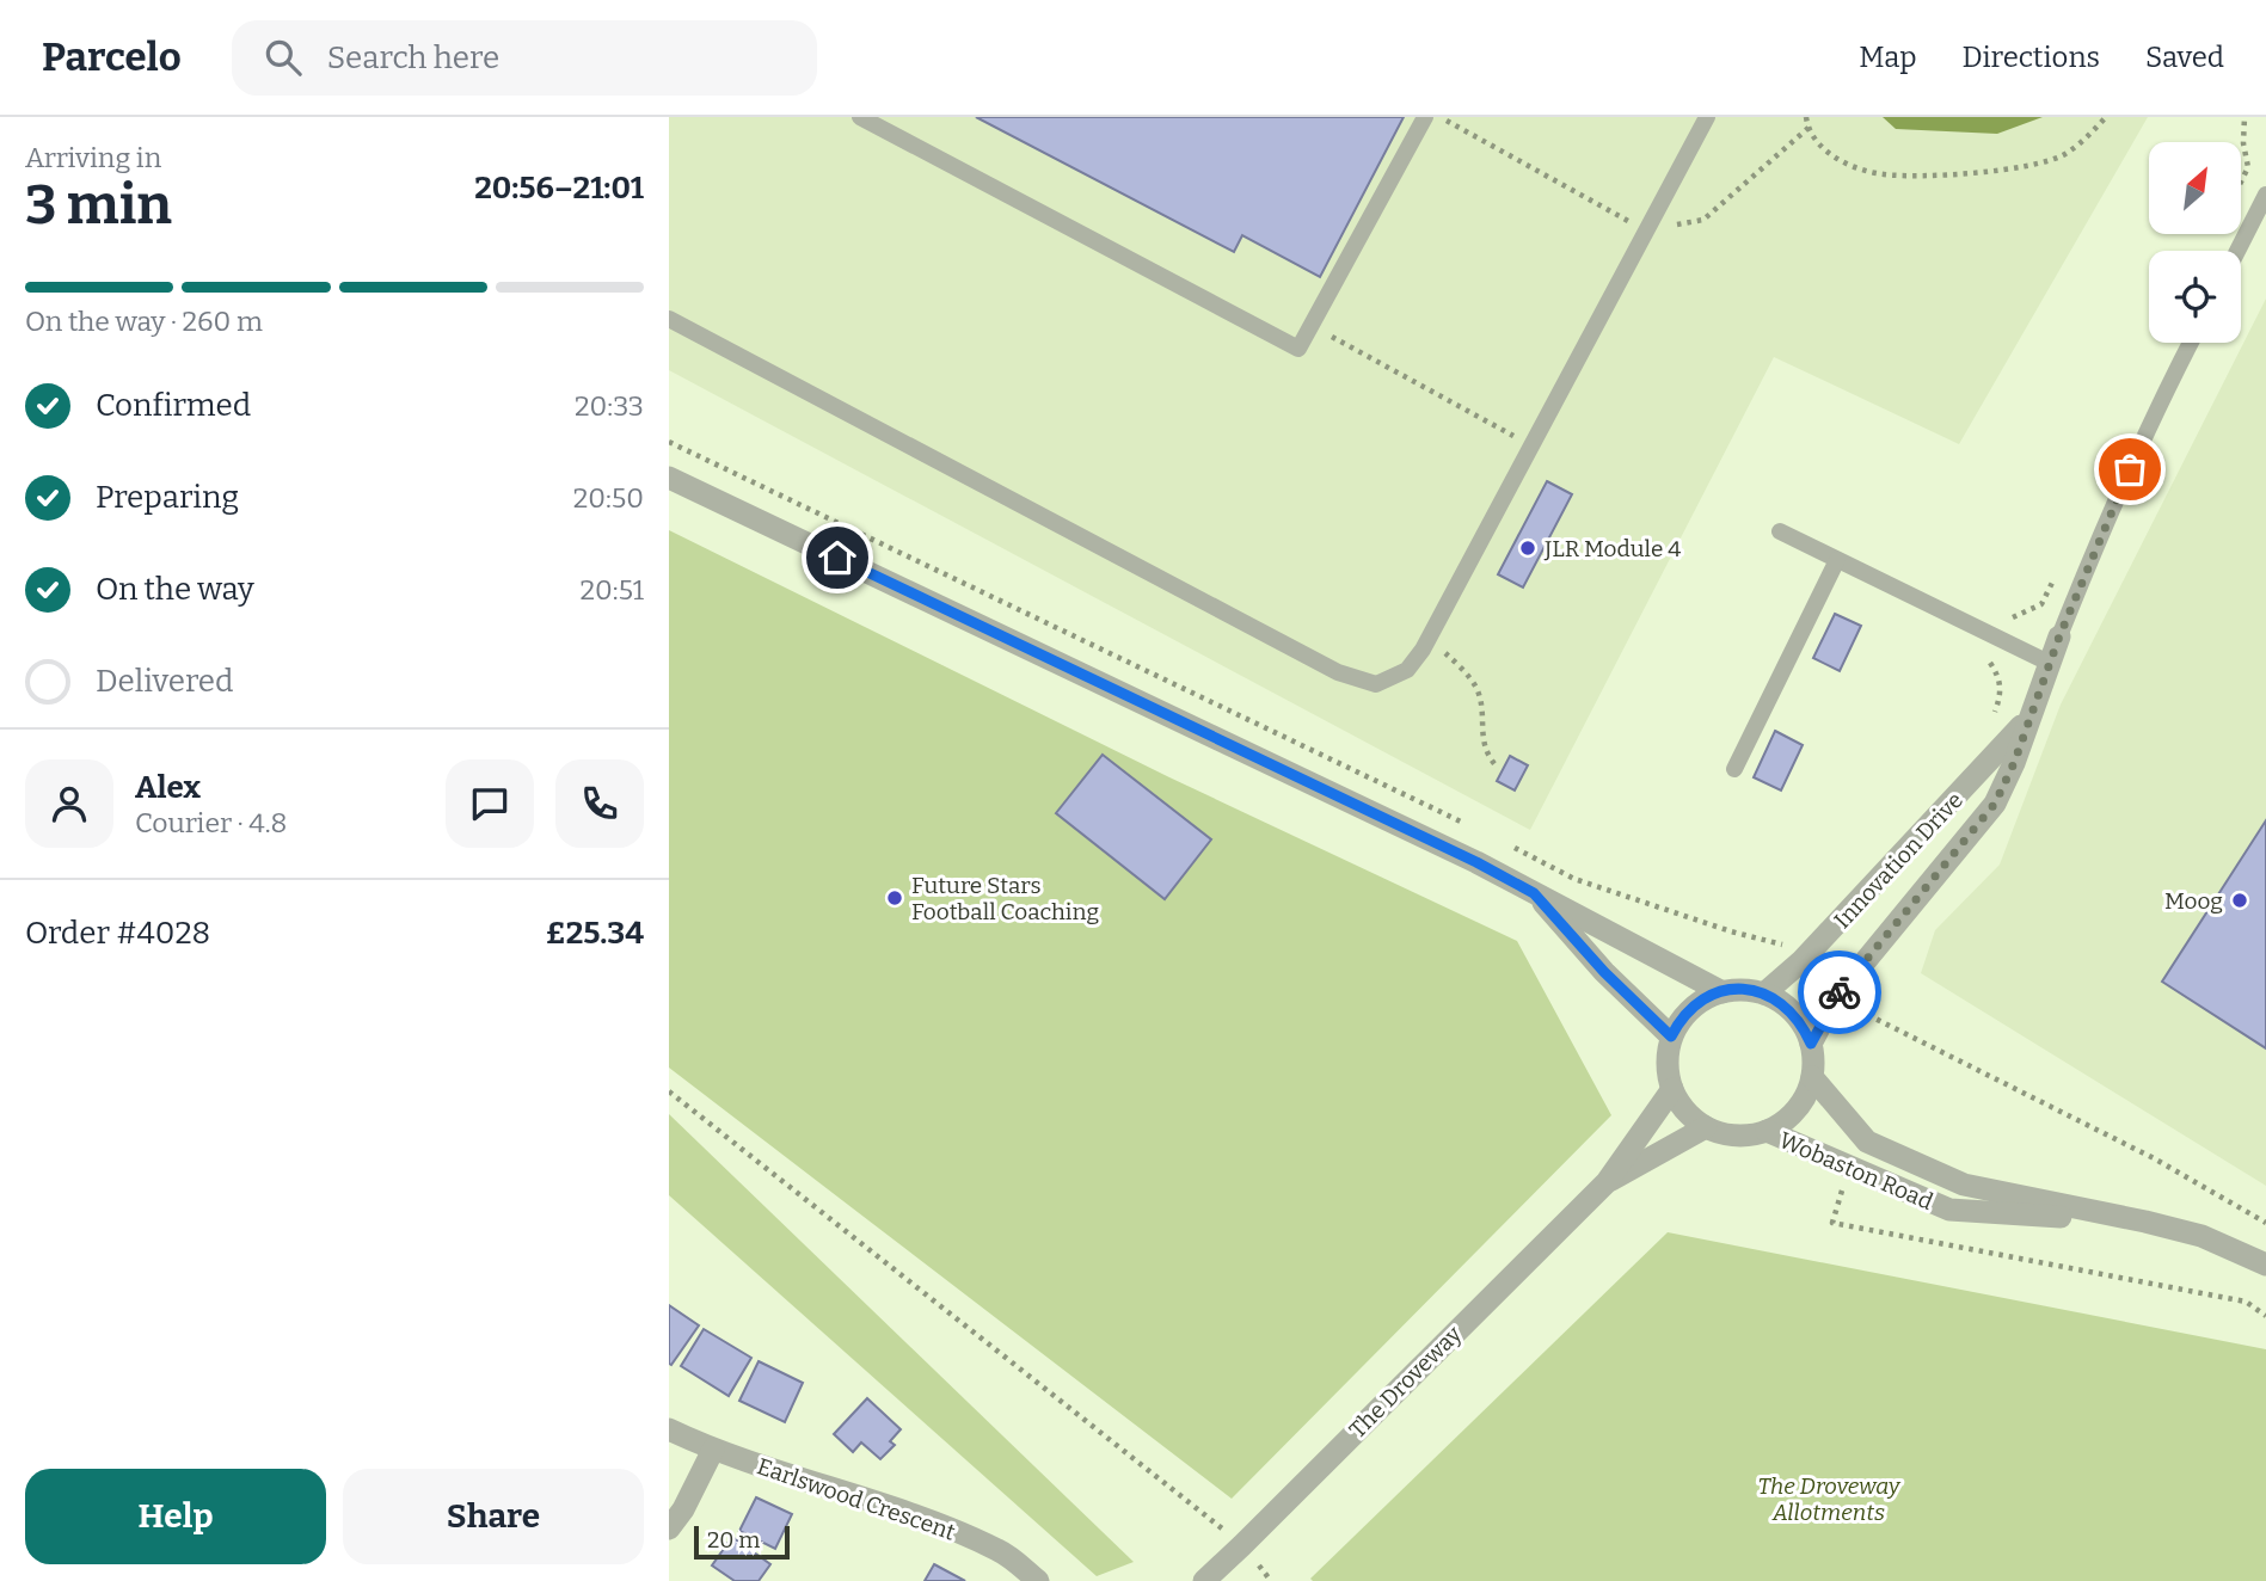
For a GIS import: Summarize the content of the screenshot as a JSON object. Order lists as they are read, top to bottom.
{
  "streets": {
    "street": [
      "Innovation Drive",
      "Wobaston Road",
      "The Droveway",
      "Earlswood Crescent"
    ]
  },
  "crossings": [
    ["Innovation Drive", "Wobaston Road"],
    ["Innovation Drive", "The Droveway"],
    ["Wobaston Road", "The Droveway"]
  ],
  "parks": ["The Droveway Allotments"],
  "places": ["JLR Module 4", "Future Stars Football Coaching", "Moog"],
  "scale_bar": "20 m",
  "north": "top right",
  "page": {
    "header": "Parcelo",
    "search": "Search here",
    "nav": ["Map", "Directions", "Saved"],
    "heading": ["3 min", "Arriving in", "20:56–21:01"],
    "panel": [
      "Alex",
      "Courier · 4.8",
      "Order #4028",
      "£25.34"
    ],
    "bar": "On the way · 260 m",
    "list": [
      ["Confirmed", "20:33"],
      ["Preparing", "20:50"],
      ["On the way", "20:51"],
      "Delivered"
    ],
    "buttons": ["Help", "Share"],
    "scale": "20 m"
  }
}
